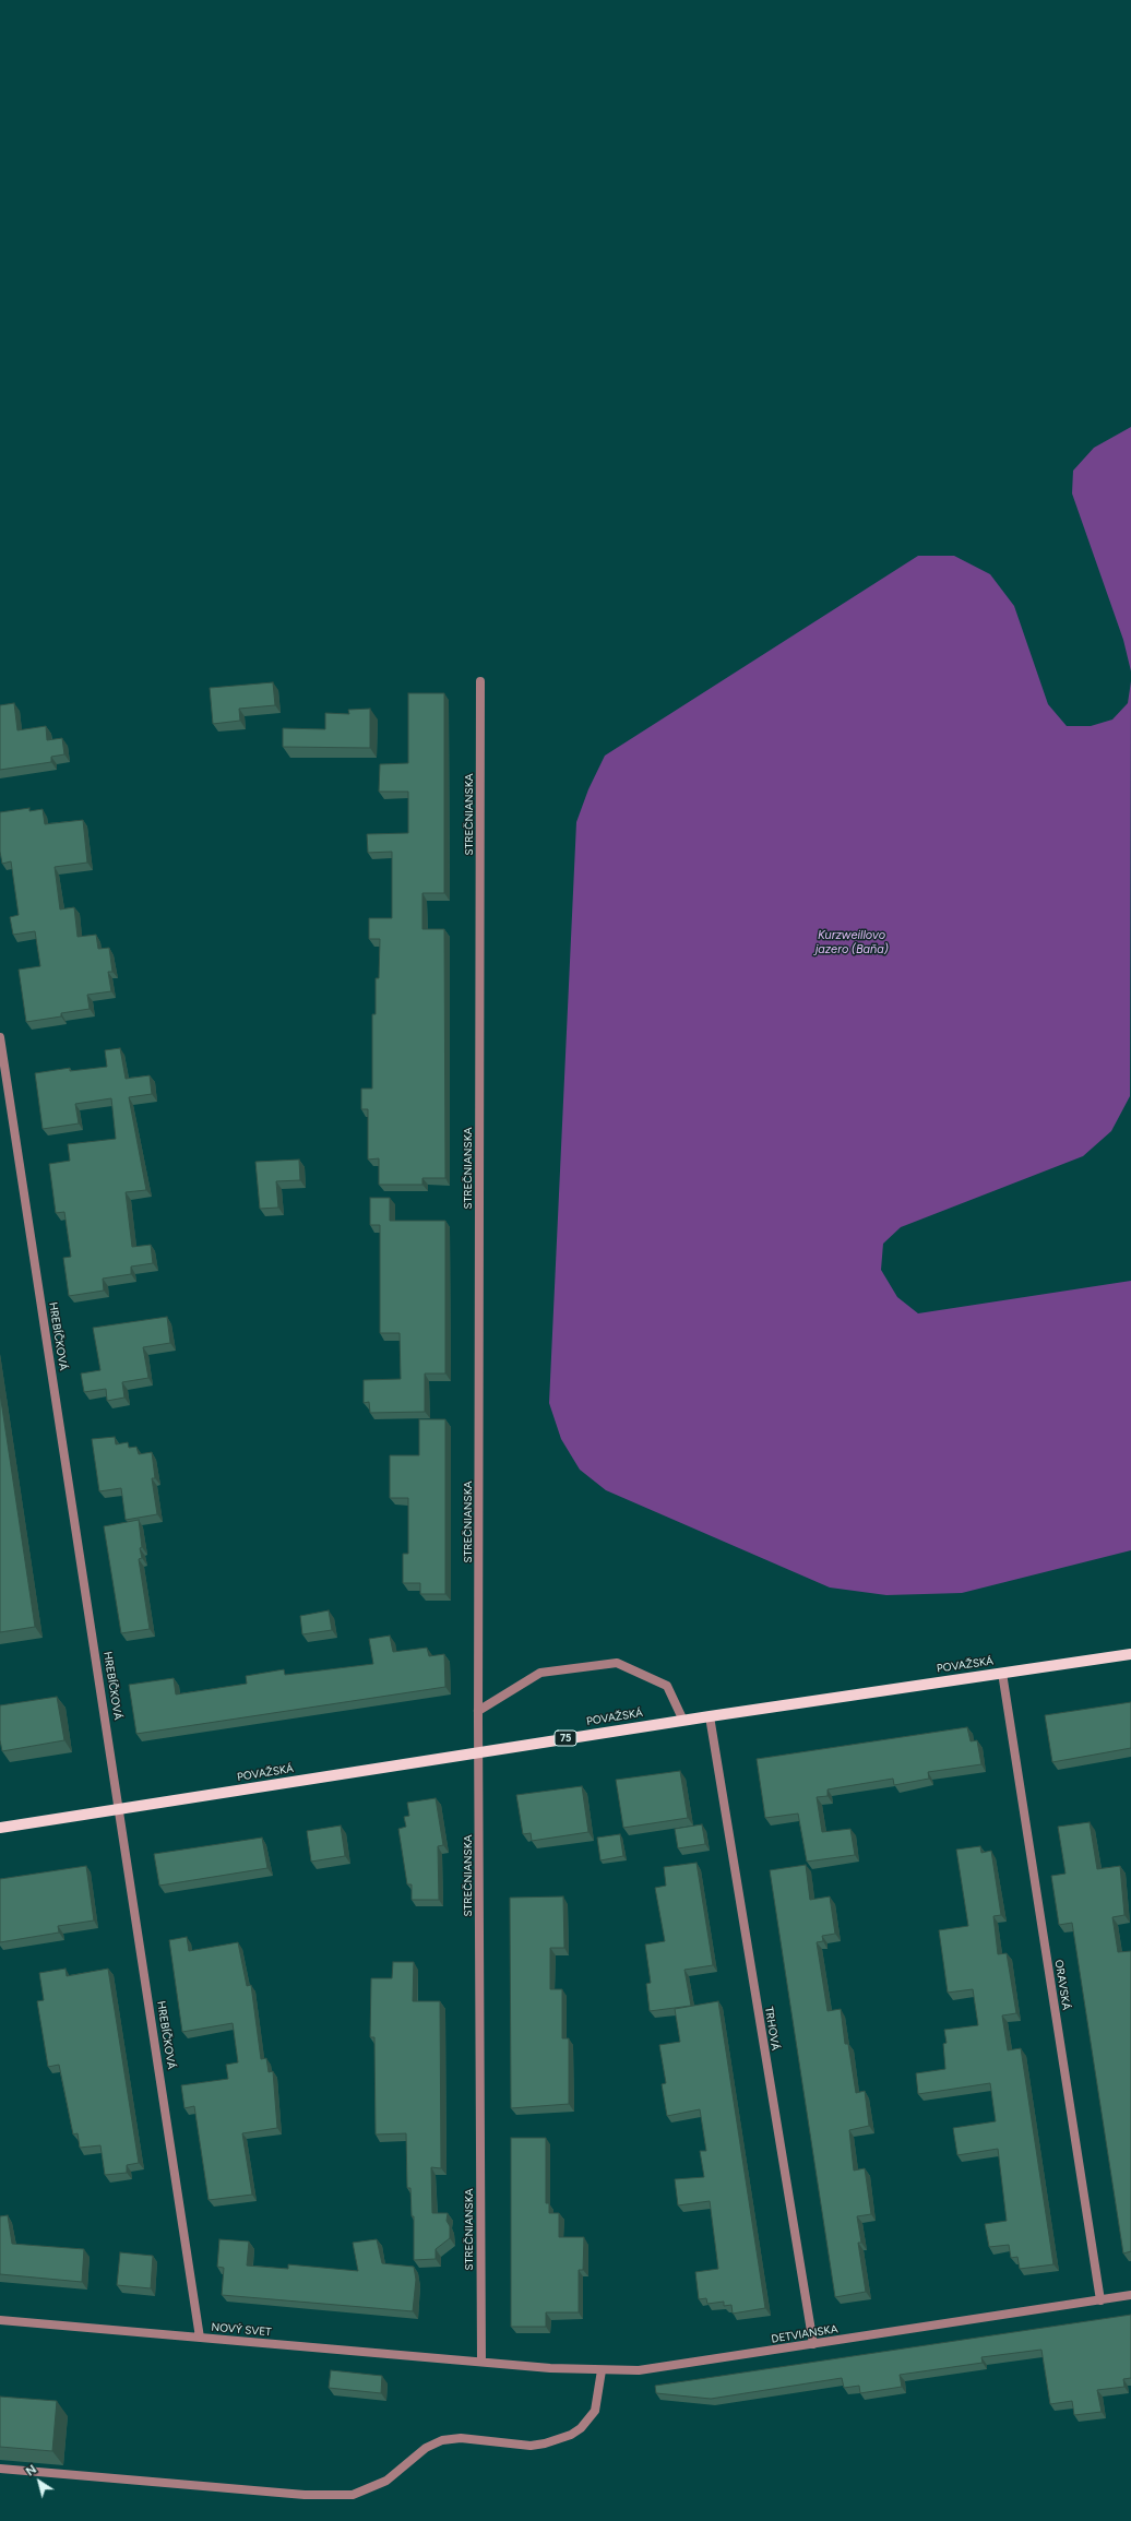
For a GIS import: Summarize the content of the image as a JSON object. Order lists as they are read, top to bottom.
{
  "streets": {
    "main road": ["POVAŽSKÁ", "75"],
    "street": [
      "STREČNIANSKA",
      "HREBÍČKOVÁ",
      "ORAVSKÁ",
      "TRHOVÁ",
      "NOVÝ SVET",
      "DETVIANSKA"
    ]
  },
  "crossings": [
    ["STREČNIANSKA", "POVAŽSKÁ"],
    ["STREČNIANSKA", "NOVÝ SVET"],
    ["STREČNIANSKA", "DETVIANSKA"],
    ["HREBÍČKOVÁ", "POVAŽSKÁ"],
    ["HREBÍČKOVÁ", "NOVÝ SVET"],
    ["POVAŽSKÁ", "ORAVSKÁ"],
    ["POVAŽSKÁ", "TRHOVÁ"],
    ["ORAVSKÁ", "DETVIANSKA"],
    ["TRHOVÁ", "DETVIANSKA"],
    ["NOVÝ SVET", "DETVIANSKA"]
  ],
  "water": ["Kurzweillovo jazero (Baňa)"],
  "north": "top left"
}
